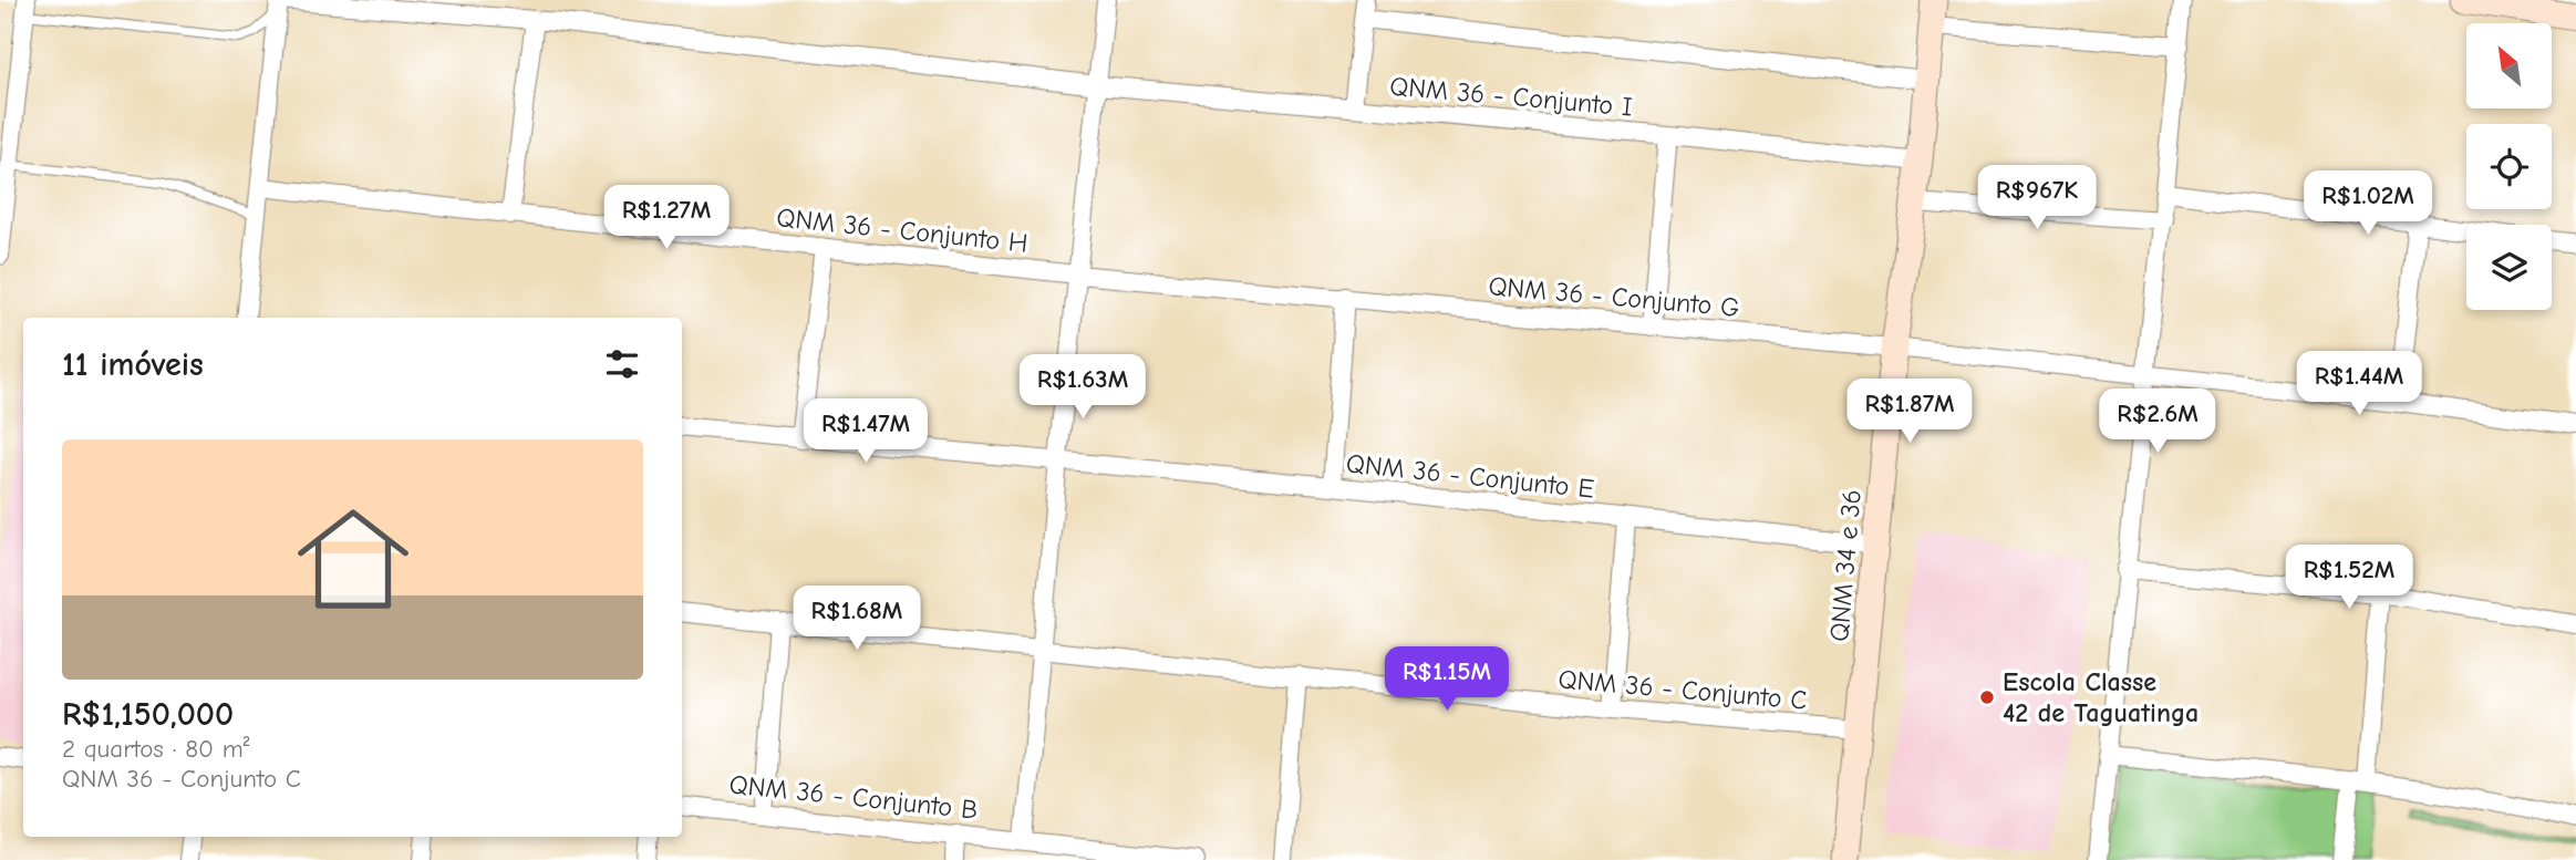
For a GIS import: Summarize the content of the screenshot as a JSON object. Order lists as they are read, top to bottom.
{
  "streets": {
    "street": [
      "QNM 36 - Conjunto I",
      "QNM 36 - Conjunto H",
      "QNM 36 - Conjunto G",
      "QNM 36 - Conjunto E",
      "QNM 34 e 36",
      "QNM 36 - Conjunto C",
      "QNM 36 - Conjunto B"
    ]
  },
  "crossings": [
    ["QNM 36 - Conjunto I", "QNM 34 e 36"],
    ["QNM 36 - Conjunto H", "QNM 36 - Conjunto G"],
    ["QNM 36 - Conjunto G", "QNM 34 e 36"],
    ["QNM 36 - Conjunto E", "QNM 34 e 36"],
    ["QNM 34 e 36", "QNM 36 - Conjunto C"]
  ],
  "places": ["Escola Classe 42 de Taguatinga"],
  "north": "top left",
  "page": {
    "price": [
      "R$967K",
      "R$1.02M",
      "R$1.27M",
      "R$1.44M",
      "R$1.63M",
      "R$1.87M",
      "R$2.6M",
      "R$1.47M",
      "R$1.52M",
      "R$1.68M",
      "R$1.15M"
    ],
    "heading": "11 imóveis",
    "list": [
      {
        "name": "R$1,150,000",
        "note": "2 quartos · 80 m² · QNM 36 - Conjunto C"
      }
    ]
  }
}
